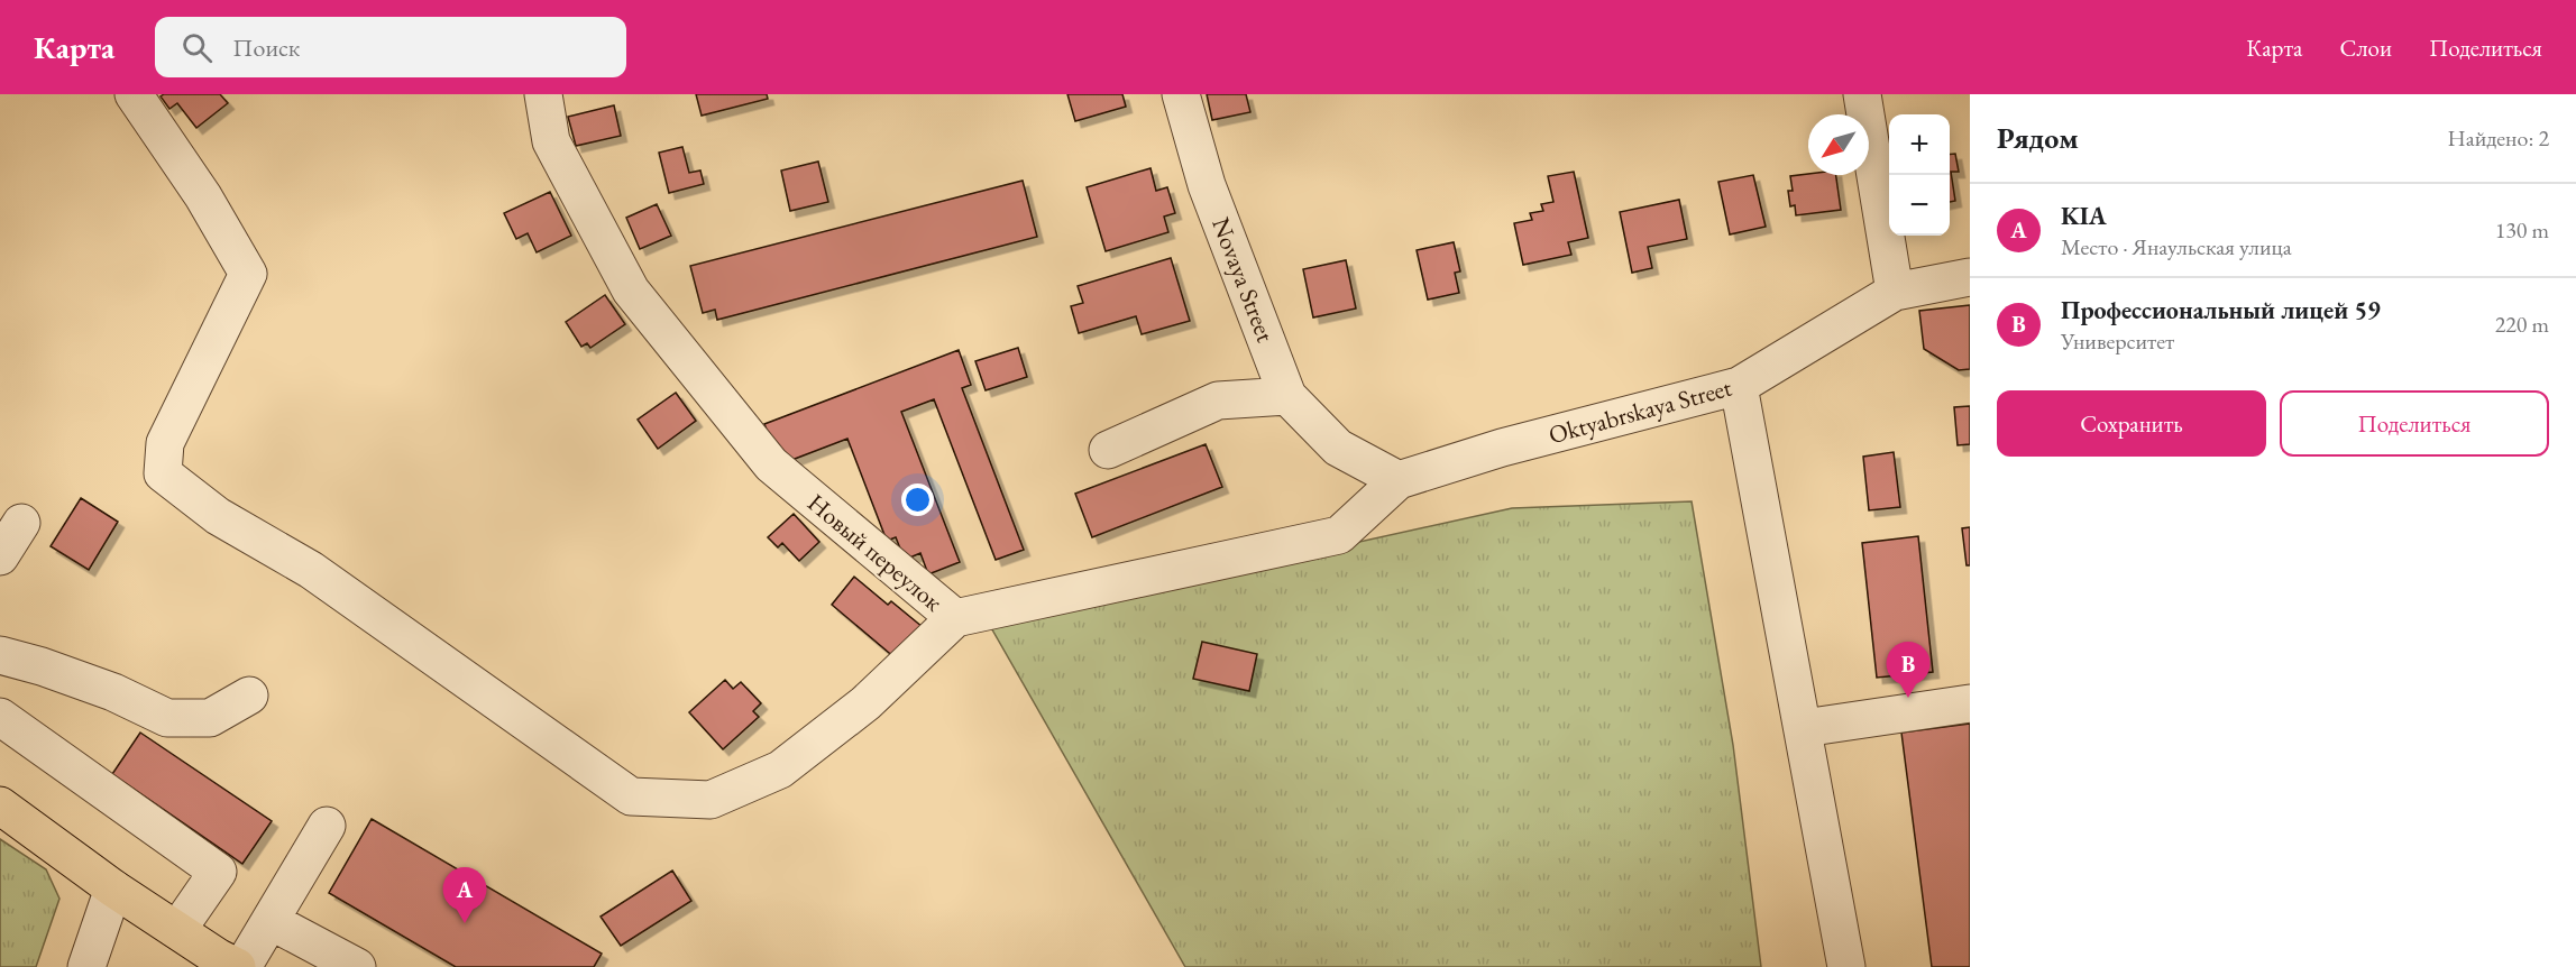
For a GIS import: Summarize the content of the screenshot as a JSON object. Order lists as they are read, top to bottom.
{
  "streets": {
    "street": ["Novaya Street", "Oktyabrskaya Street", "Новый переулок"]
  },
  "crossings": [
    ["Novaya Street", "Oktyabrskaya Street"],
    ["Novaya Street", "Новый переулок"],
    ["Oktyabrskaya Street", "Новый переулок"]
  ],
  "north": "bottom left",
  "page": {
    "header": "Карта",
    "search": "Поиск",
    "nav": ["Карта", "Слои", "Поделиться"],
    "heading": ["Рядом", "Найдено: 2"],
    "map_buttons": ["+", "−"],
    "list": [
      {
        "mark": "A",
        "name": "KIA",
        "note": "Место · Янаульская улица",
        "value": "130 m"
      },
      {
        "mark": "B",
        "name": "Профессиональный лицей 59",
        "note": "Университет",
        "value": "220 m"
      }
    ],
    "buttons": ["Сохранить", "Поделиться"],
    "pins": ["B", "A"]
  }
}
